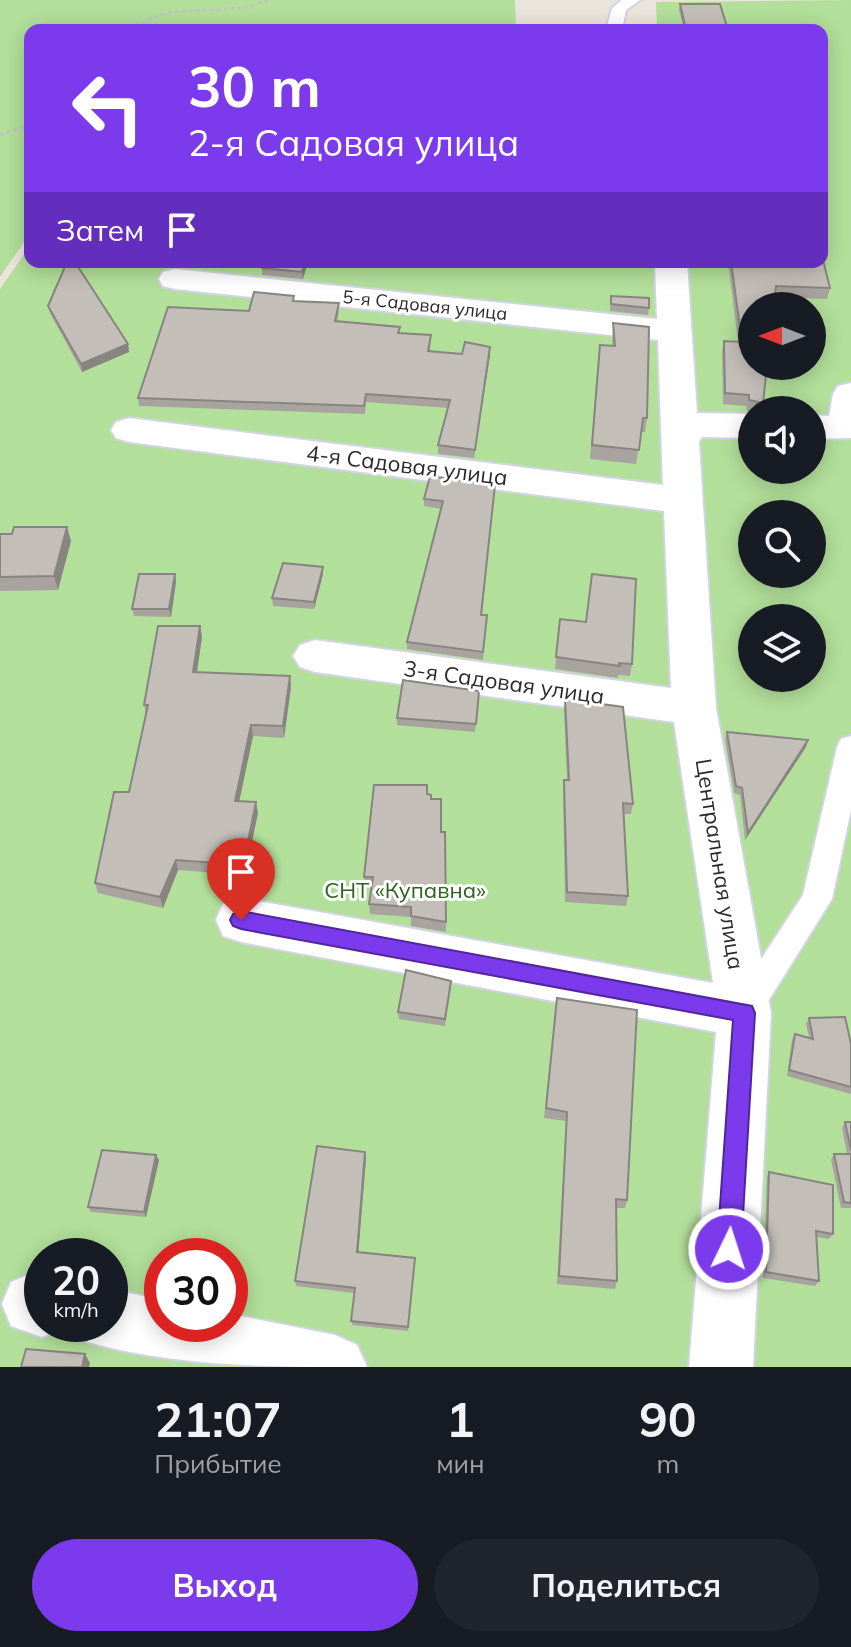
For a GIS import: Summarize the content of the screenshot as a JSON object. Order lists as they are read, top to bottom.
{
  "streets": {
    "street": [
      "5-я Садовая улица",
      "4-я Садовая улица",
      "3-я Садовая улица",
      "Центральная улица"
    ]
  },
  "crossings": [
    ["5-я Садовая улица", "Центральная улица"],
    ["4-я Садовая улица", "Центральная улица"],
    ["3-я Садовая улица", "Центральная улица"]
  ],
  "parks": ["СНТ «Купавна»"],
  "north": "left",
  "page": {
    "turn": ["30 m", "2-я Садовая улица"],
    "then": "Затем",
    "speed": "20 km/h",
    "limit": "30",
    "eta": [
      "21:07",
      "Прибытие",
      "1",
      "мин",
      "90",
      "m"
    ],
    "buttons": ["Выход", "Поделиться"]
  }
}
